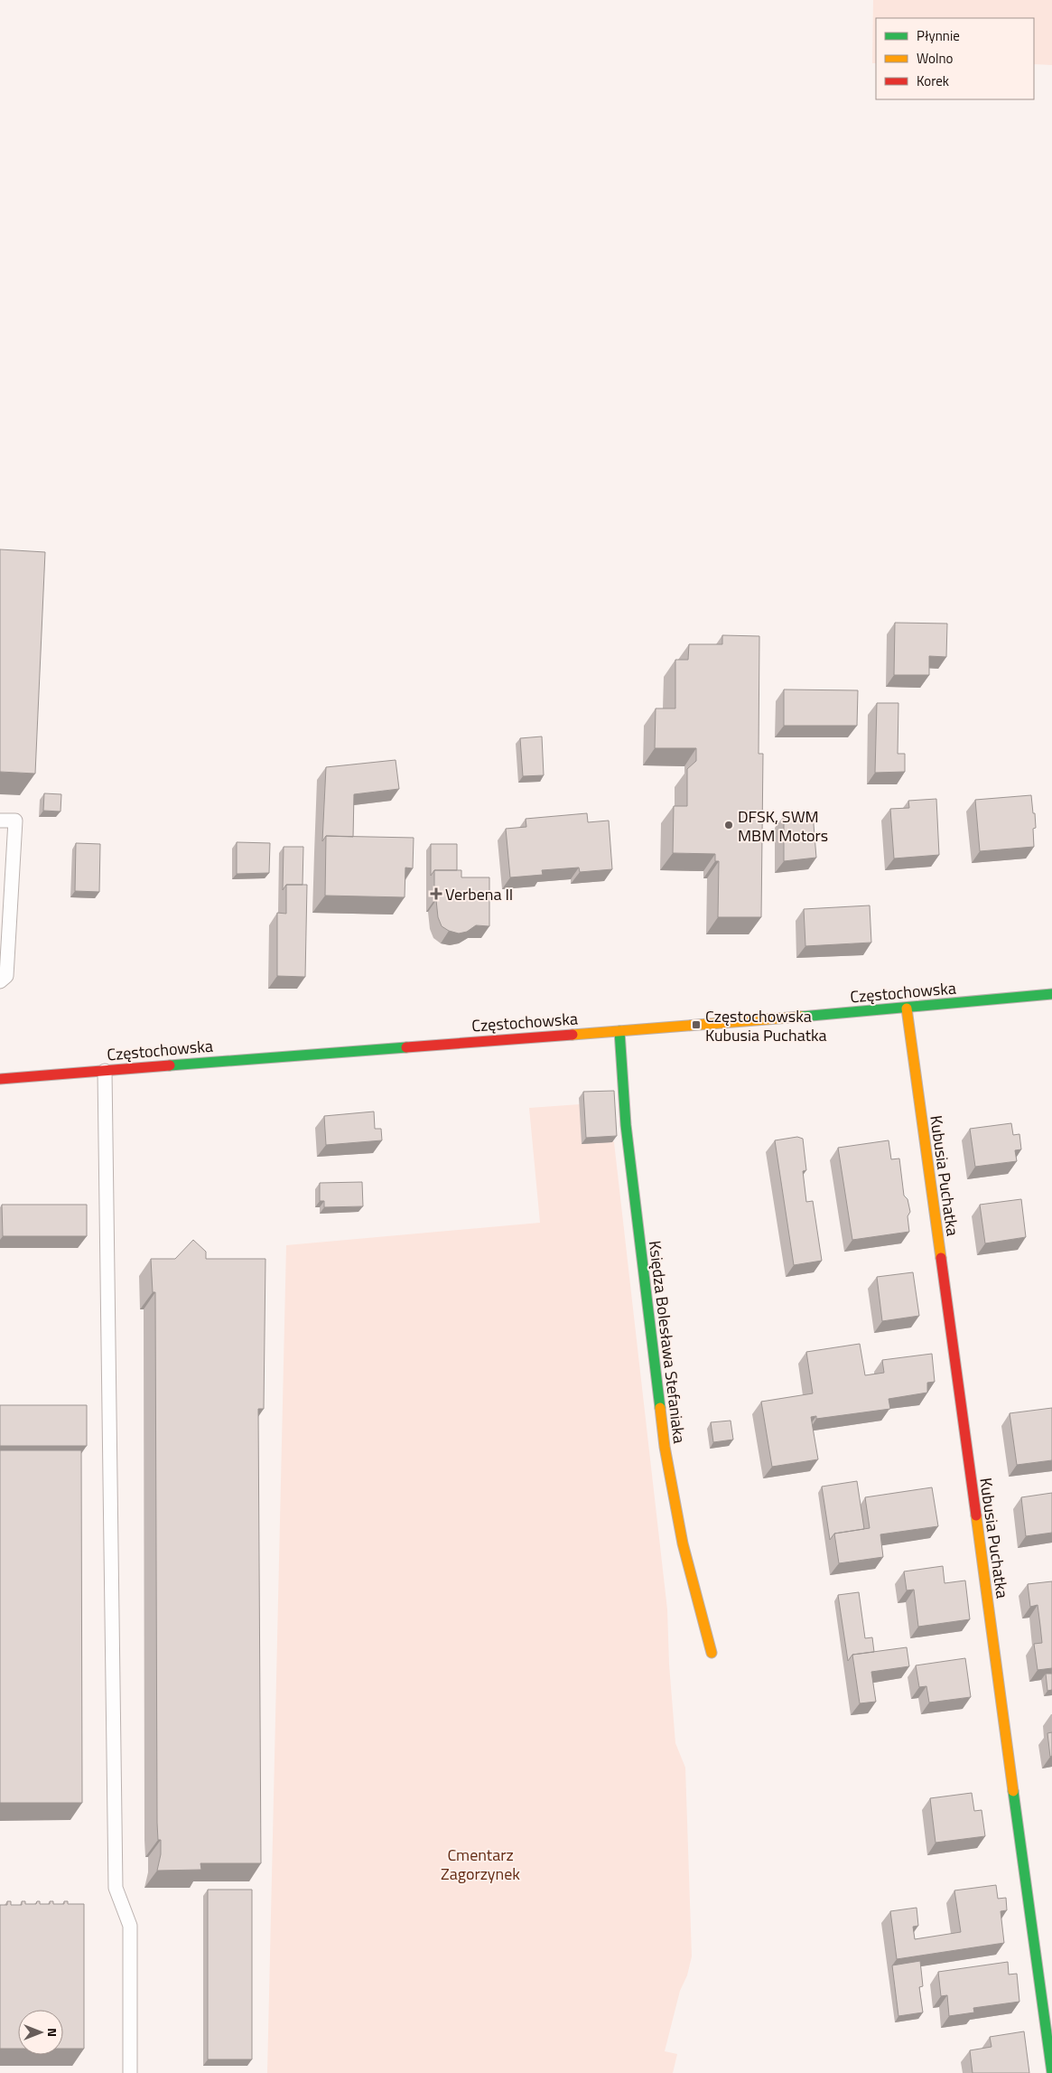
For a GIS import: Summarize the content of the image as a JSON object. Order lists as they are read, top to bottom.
{
  "streets": {
    "street": ["Częstochowska", "Kubusia Puchatka", "Księdza Bolesława Stefaniaka"]
  },
  "crossings": [
    ["Częstochowska", "Kubusia Puchatka"],
    ["Częstochowska", "Księdza Bolesława Stefaniaka"]
  ],
  "parks": ["Cmentarz Zagorzynek"],
  "places": {
    "other": ["DFSK, SWM MBM Motors"],
    "health": ["Verbena II"],
    "transit": ["Częstochowska Kubusia Puchatka"]
  },
  "legend": ["Płynnie", "Wolno", "Korek"],
  "north": "right"
}
